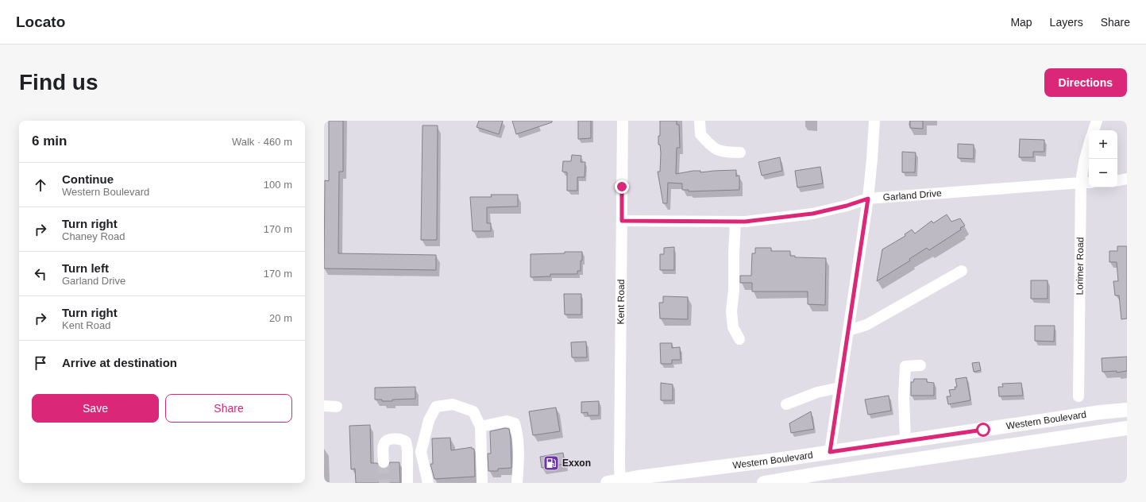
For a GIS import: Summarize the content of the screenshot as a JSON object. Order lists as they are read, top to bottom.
{
  "streets": {
    "main road": ["Western Boulevard"],
    "street": ["Garland Drive", "Lorimer Road", "Kent Road"]
  },
  "crossings": [
    ["Garland Drive", "Lorimer Road"],
    ["Garland Drive", "Kent Road"],
    ["Kent Road", "Western Boulevard"]
  ],
  "places": {
    "fuel station": ["Exxon"]
  },
  "page": {
    "header": "Locato",
    "nav": ["Map", "Layers", "Share"],
    "buttons": [
      "Directions",
      ["Save", "Share"]
    ],
    "title": "Find us",
    "heading": ["6 min", "Walk · 460 m"],
    "map_buttons": ["+", "−"],
    "list": [
      ["Continue", "Western Boulevard", "100 m"],
      ["Turn right", "Chaney Road", "170 m"],
      ["Turn left", "Garland Drive", "170 m"],
      ["Turn right", "Kent Road", "20 m"],
      "Arrive at destination"
    ]
  }
}
